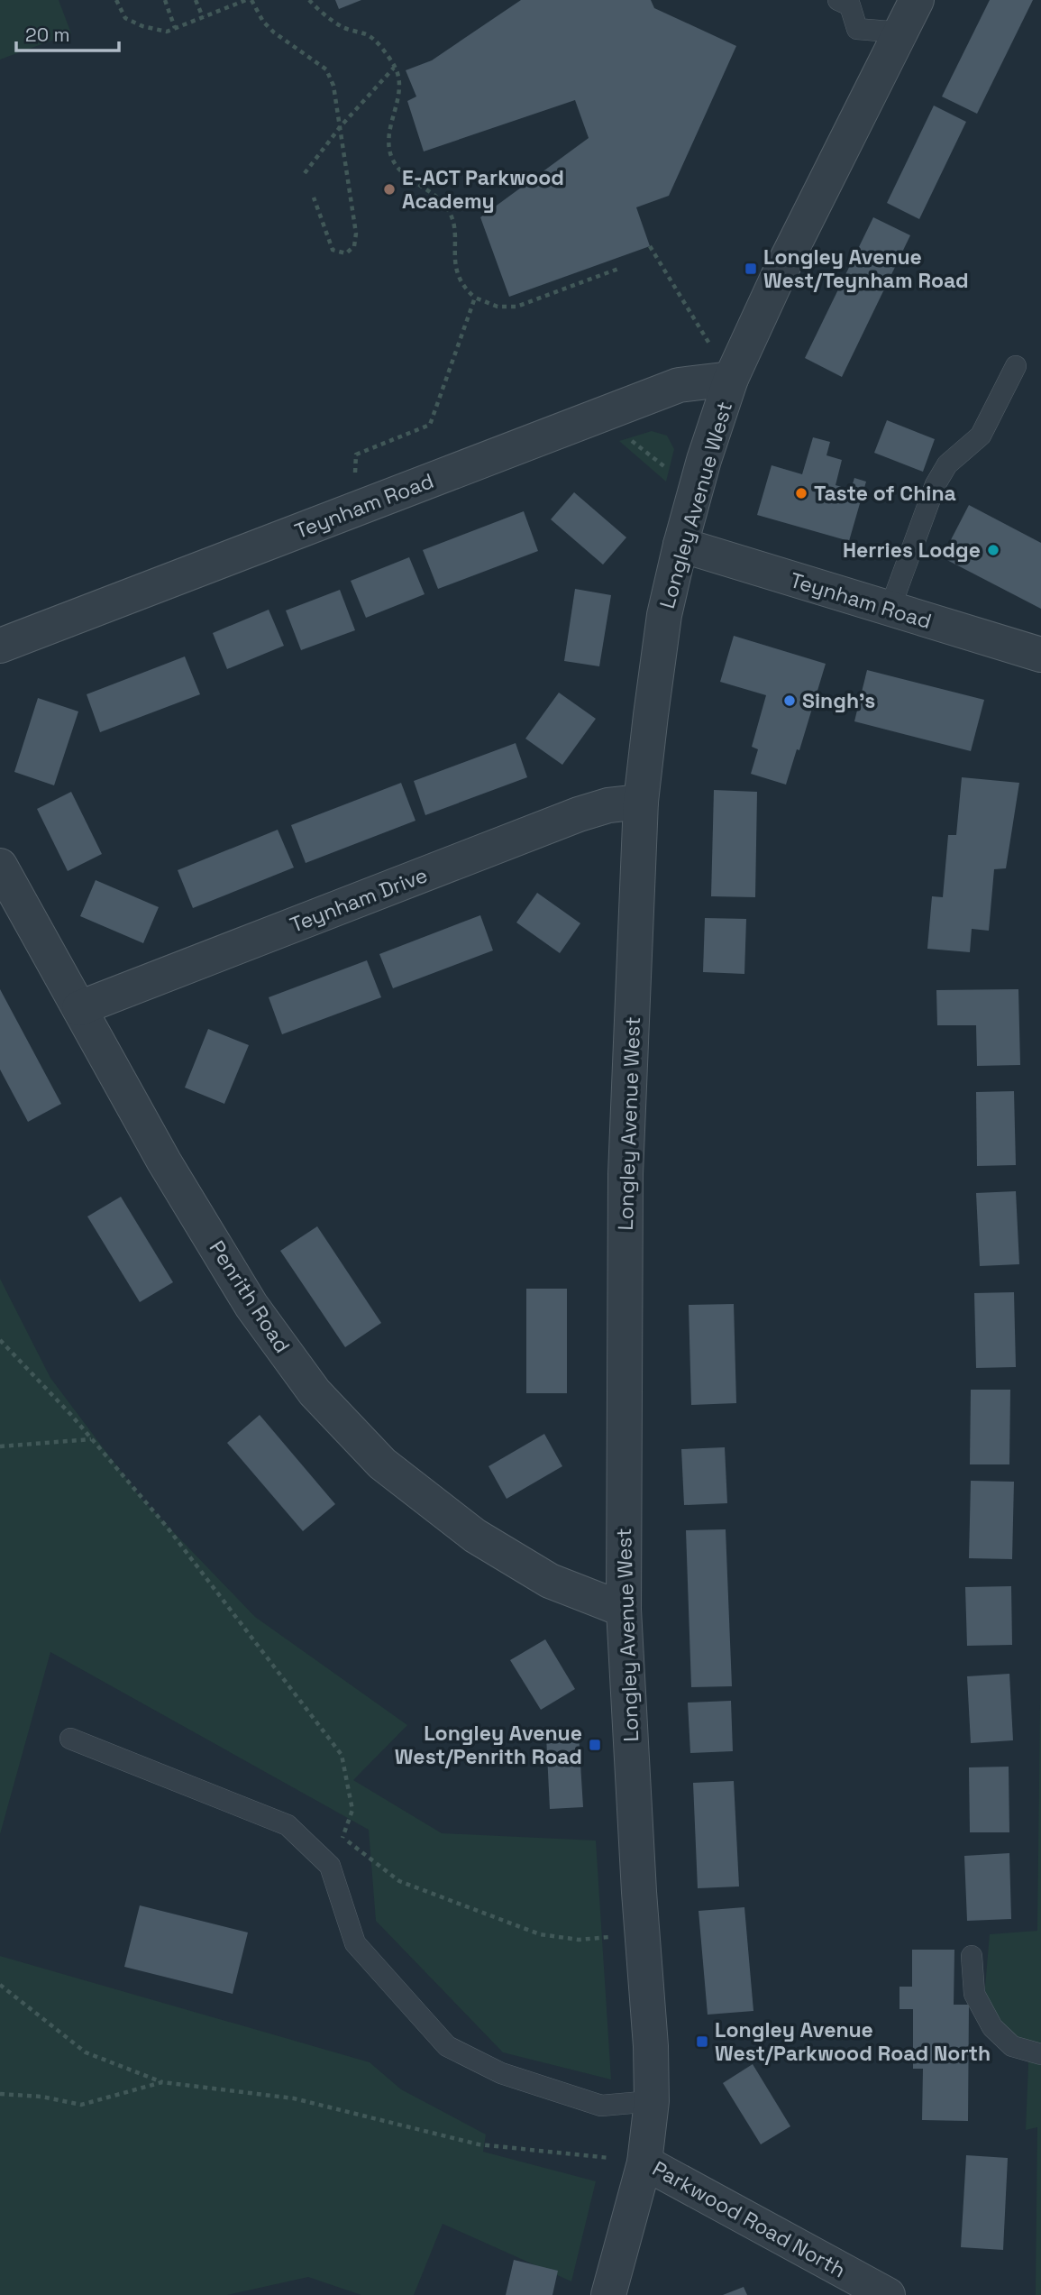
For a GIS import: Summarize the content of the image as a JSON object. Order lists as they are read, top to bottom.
{
  "streets": {
    "street": [
      "Longley Avenue West",
      "Teynham Road",
      "Teynham Drive",
      "Penrith Road",
      "Parkwood Road North"
    ]
  },
  "crossings": [
    ["Longley Avenue West", "Teynham Road"],
    ["Longley Avenue West", "Teynham Drive"],
    ["Longley Avenue West", "Penrith Road"],
    ["Longley Avenue West", "Parkwood Road North"],
    ["Teynham Drive", "Penrith Road"]
  ],
  "places": {
    "other": [
      "E-ACT Parkwood Academy",
      "Taste of China",
      "Herries Lodge",
      "Singh's"
    ],
    "transit": ["Longley Avenue West/Teynham Road", "Longley Avenue West/Penrith Road", "Longley Avenue West/Parkwood Road North"]
  },
  "scale_bar": "20 m"
}
